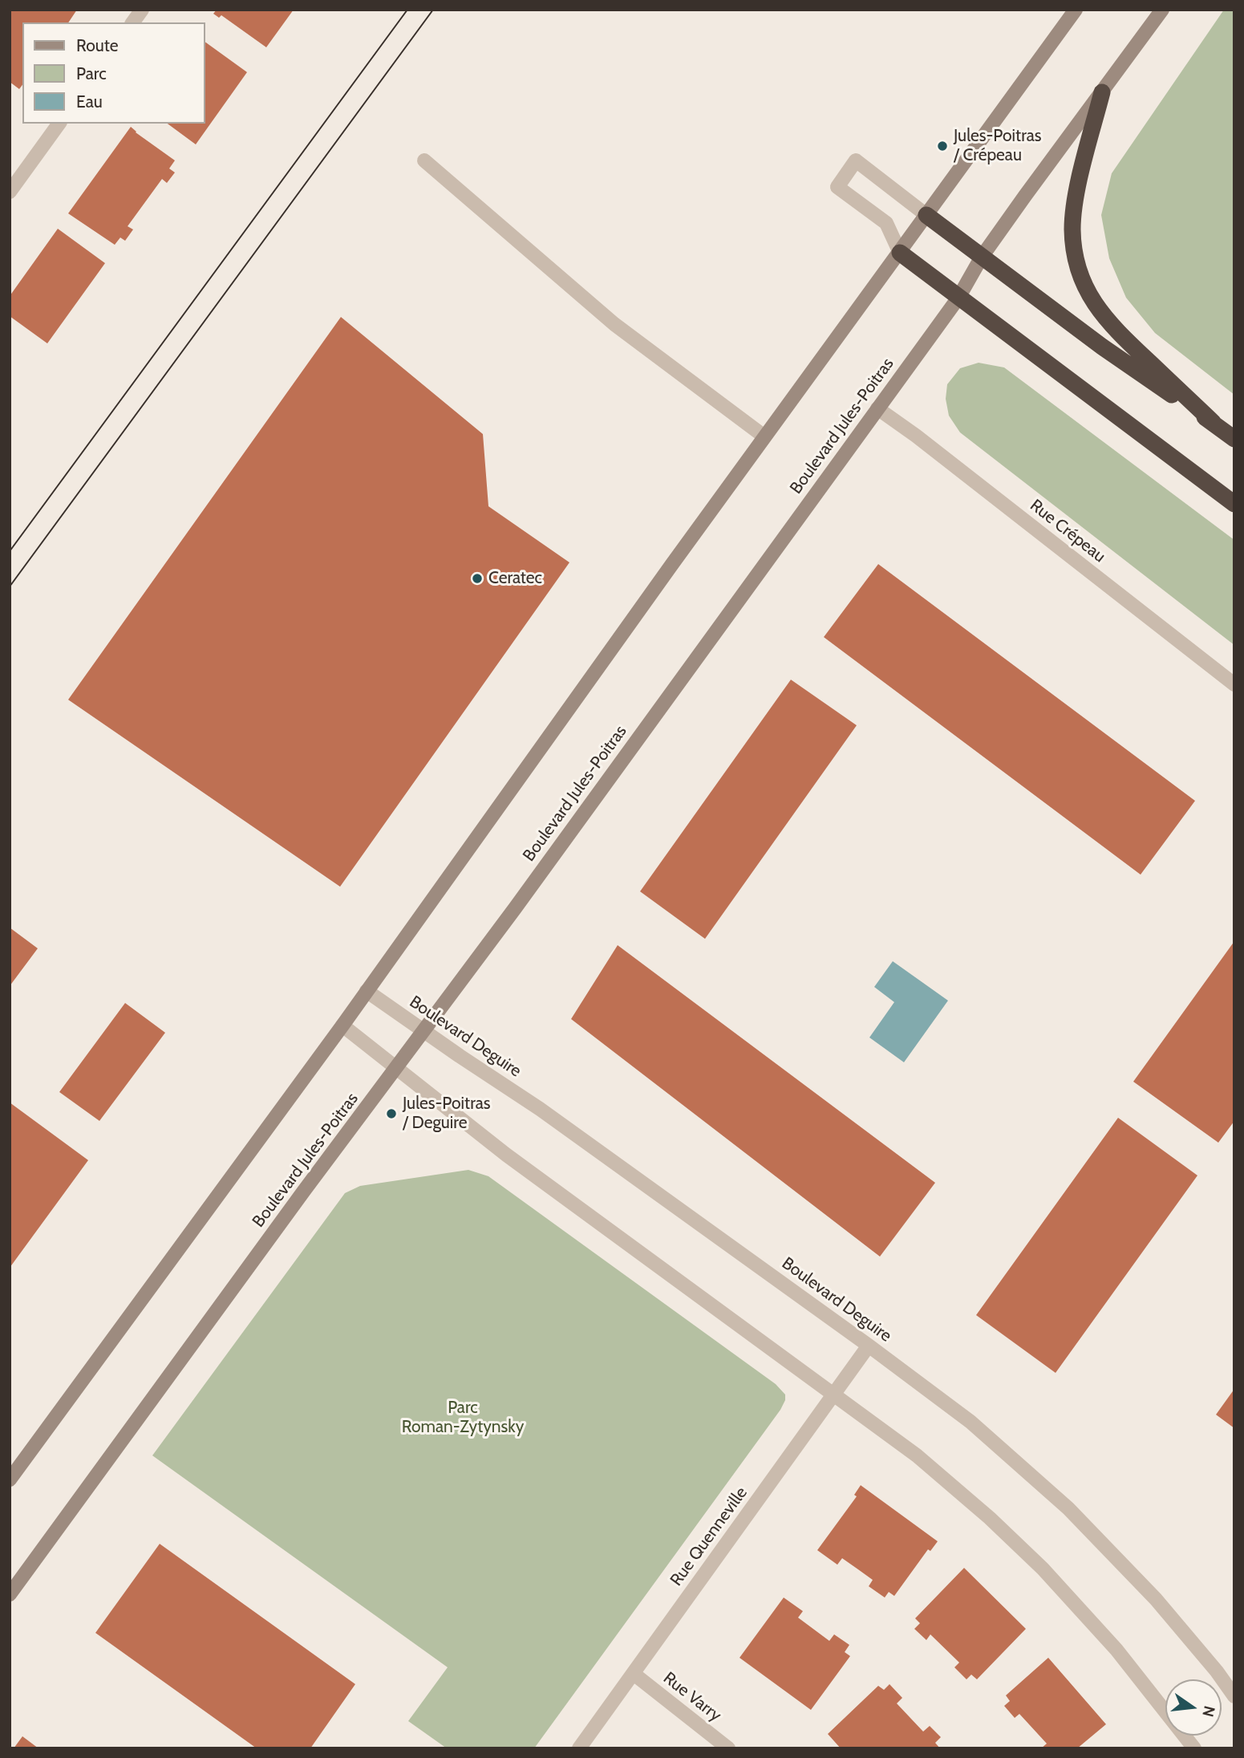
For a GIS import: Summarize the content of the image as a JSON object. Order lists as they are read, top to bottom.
{
  "streets": {
    "street": [
      "Boulevard Jules-Poitras",
      "Rue Crépeau",
      "Boulevard Deguire",
      "Rue Quenneville",
      "Rue Varry"
    ]
  },
  "crossings": [
    ["Boulevard Jules-Poitras", "Rue Crépeau"],
    ["Boulevard Jules-Poitras", "Boulevard Deguire"],
    ["Boulevard Deguire", "Rue Quenneville"],
    ["Rue Quenneville", "Rue Varry"]
  ],
  "parks": ["Parc Roman-Zytynsky"],
  "places": ["Jules-Poitras / Crépeau", "Ceratec", "Jules-Poitras / Deguire"],
  "legend": ["Route", "Parc", "Eau"],
  "north": "right"
}
